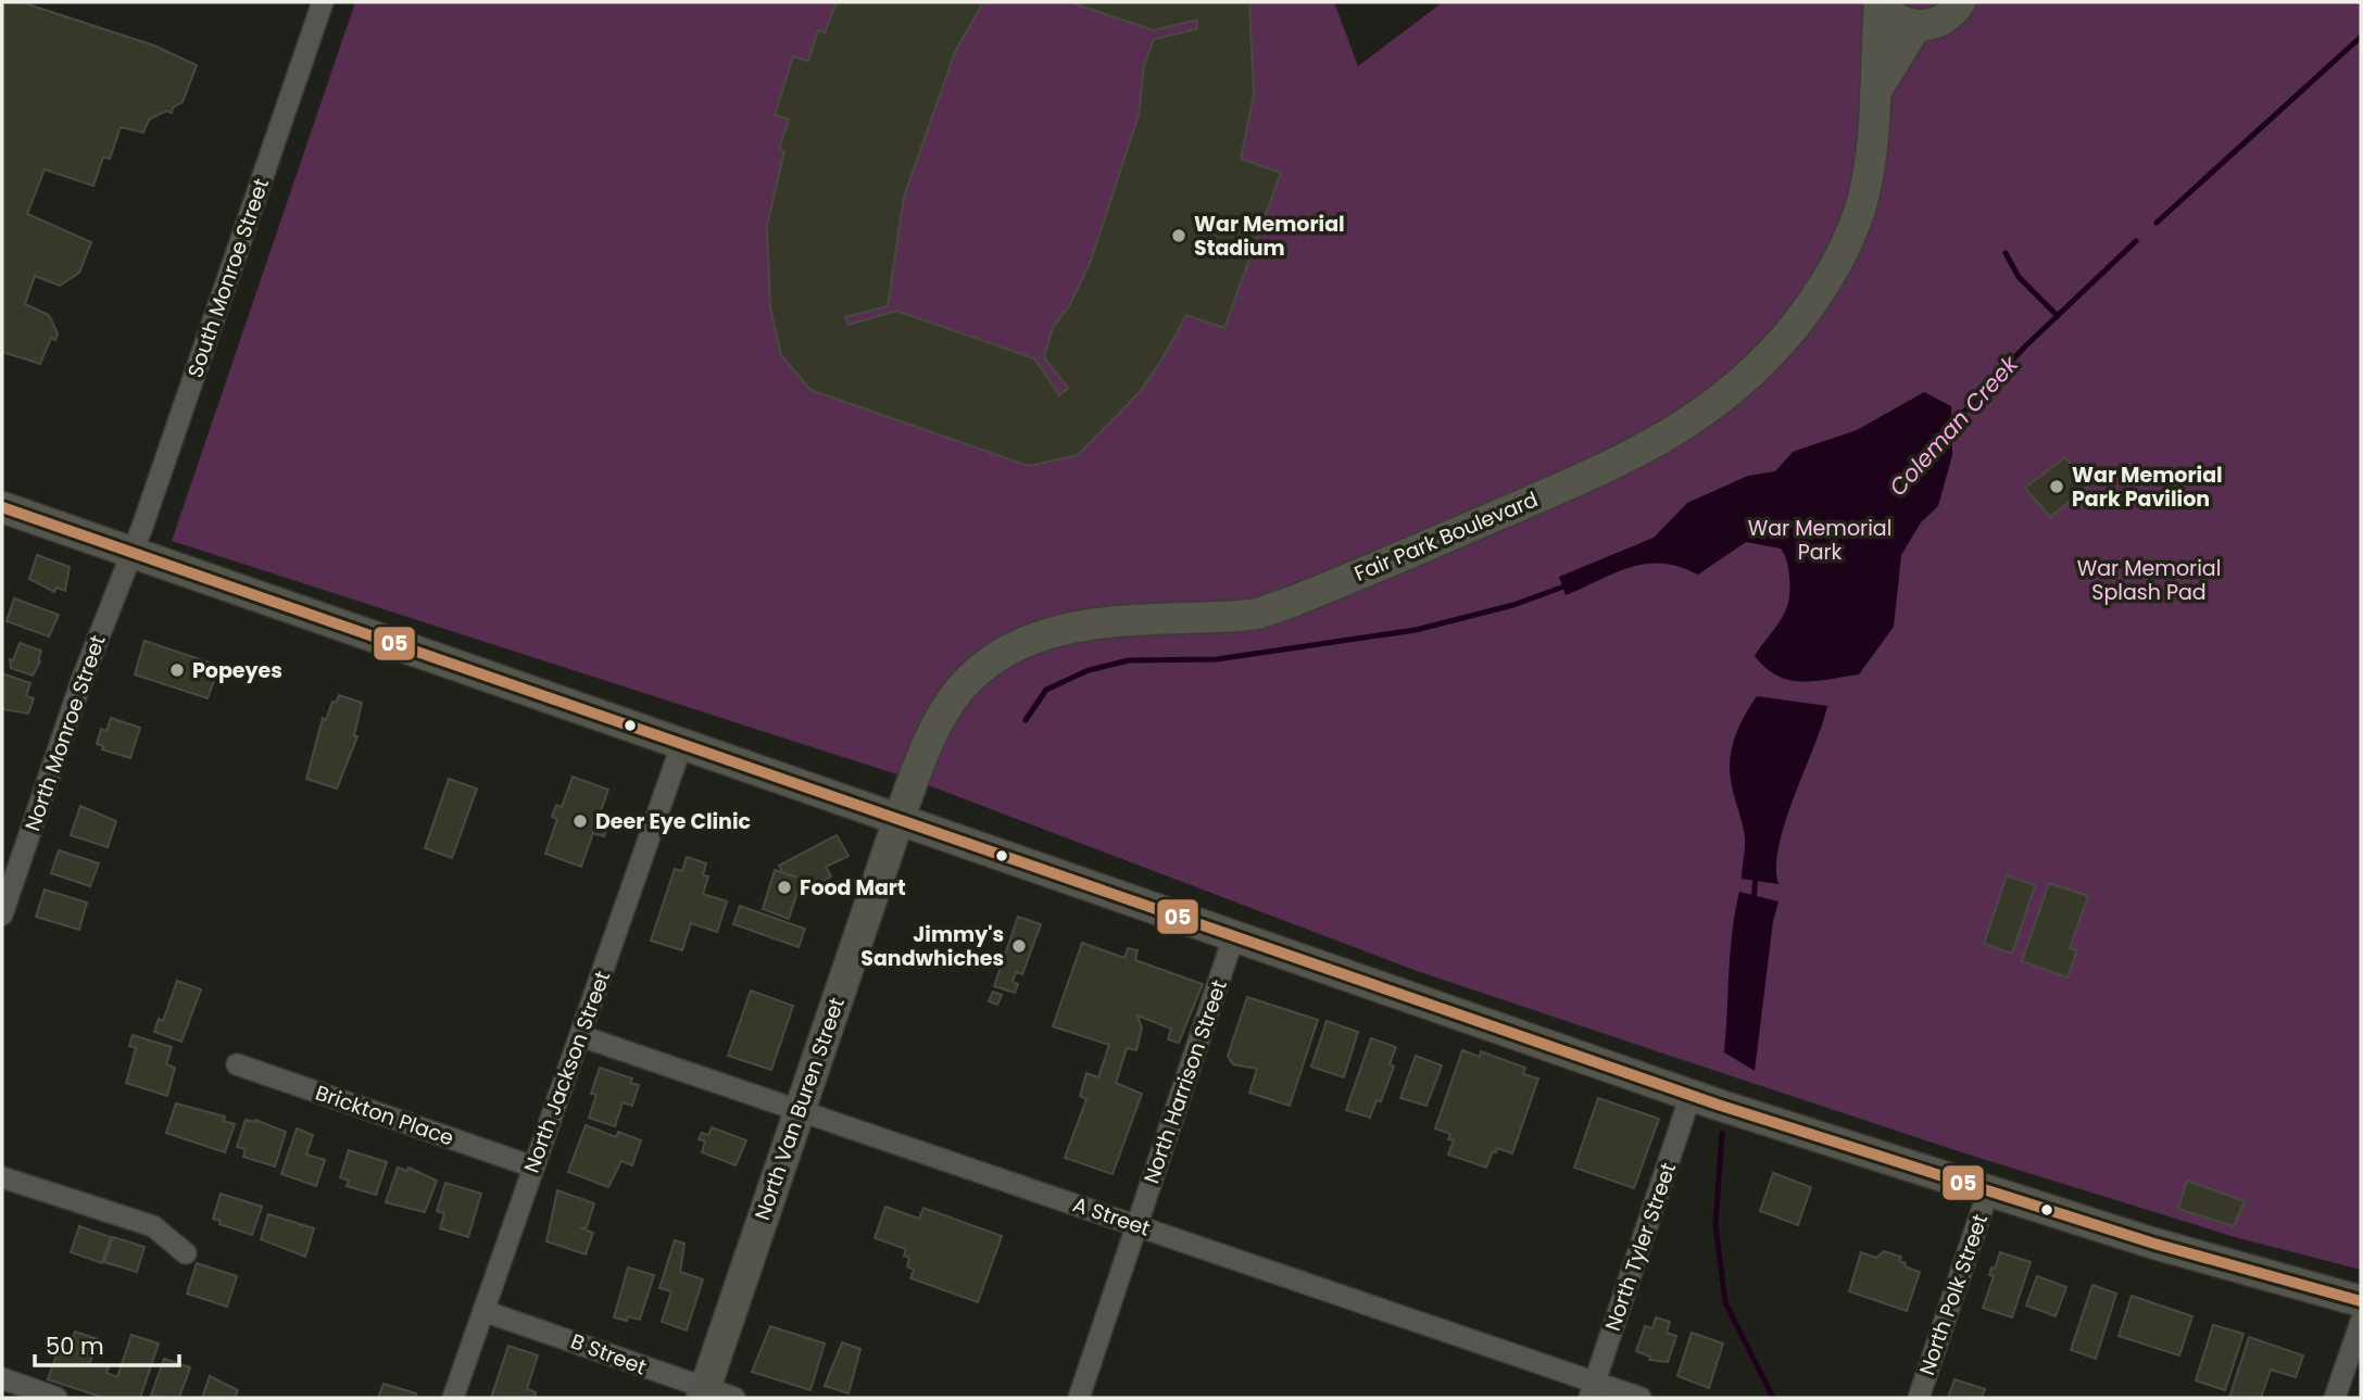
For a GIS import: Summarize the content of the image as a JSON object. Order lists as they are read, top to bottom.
{
  "streets": {
    "main road": ["Fair Park Boulevard", "North Van Buren Street"],
    "street": [
      "South Monroe Street",
      "North Monroe Street",
      "North Jackson Street",
      "North Harrison Street",
      "Brickton Place",
      "A Street",
      "North Tyler Street",
      "North Polk Street",
      "B Street"
    ]
  },
  "crossings": [
    ["South Monroe Street", "North Monroe Street"],
    ["Fair Park Boulevard", "North Van Buren Street"],
    ["North Jackson Street", "Brickton Place"],
    ["North Jackson Street", "A Street"],
    ["North Jackson Street", "B Street"],
    ["North Harrison Street", "A Street"],
    ["North Van Buren Street", "A Street"],
    ["North Van Buren Street", "B Street"],
    ["A Street", "North Tyler Street"]
  ],
  "water": ["Coleman Creek"],
  "parks": ["War Memorial Park", "War Memorial Splash Pad"],
  "places": [
    "War Memorial Stadium",
    "War Memorial Park Pavilion",
    "Popeyes",
    "Deer Eye Clinic",
    "Food Mart",
    "Jimmy's Sandwhiches"
  ],
  "lines": ["transit line 05"],
  "scale_bar": "50 m"
}
